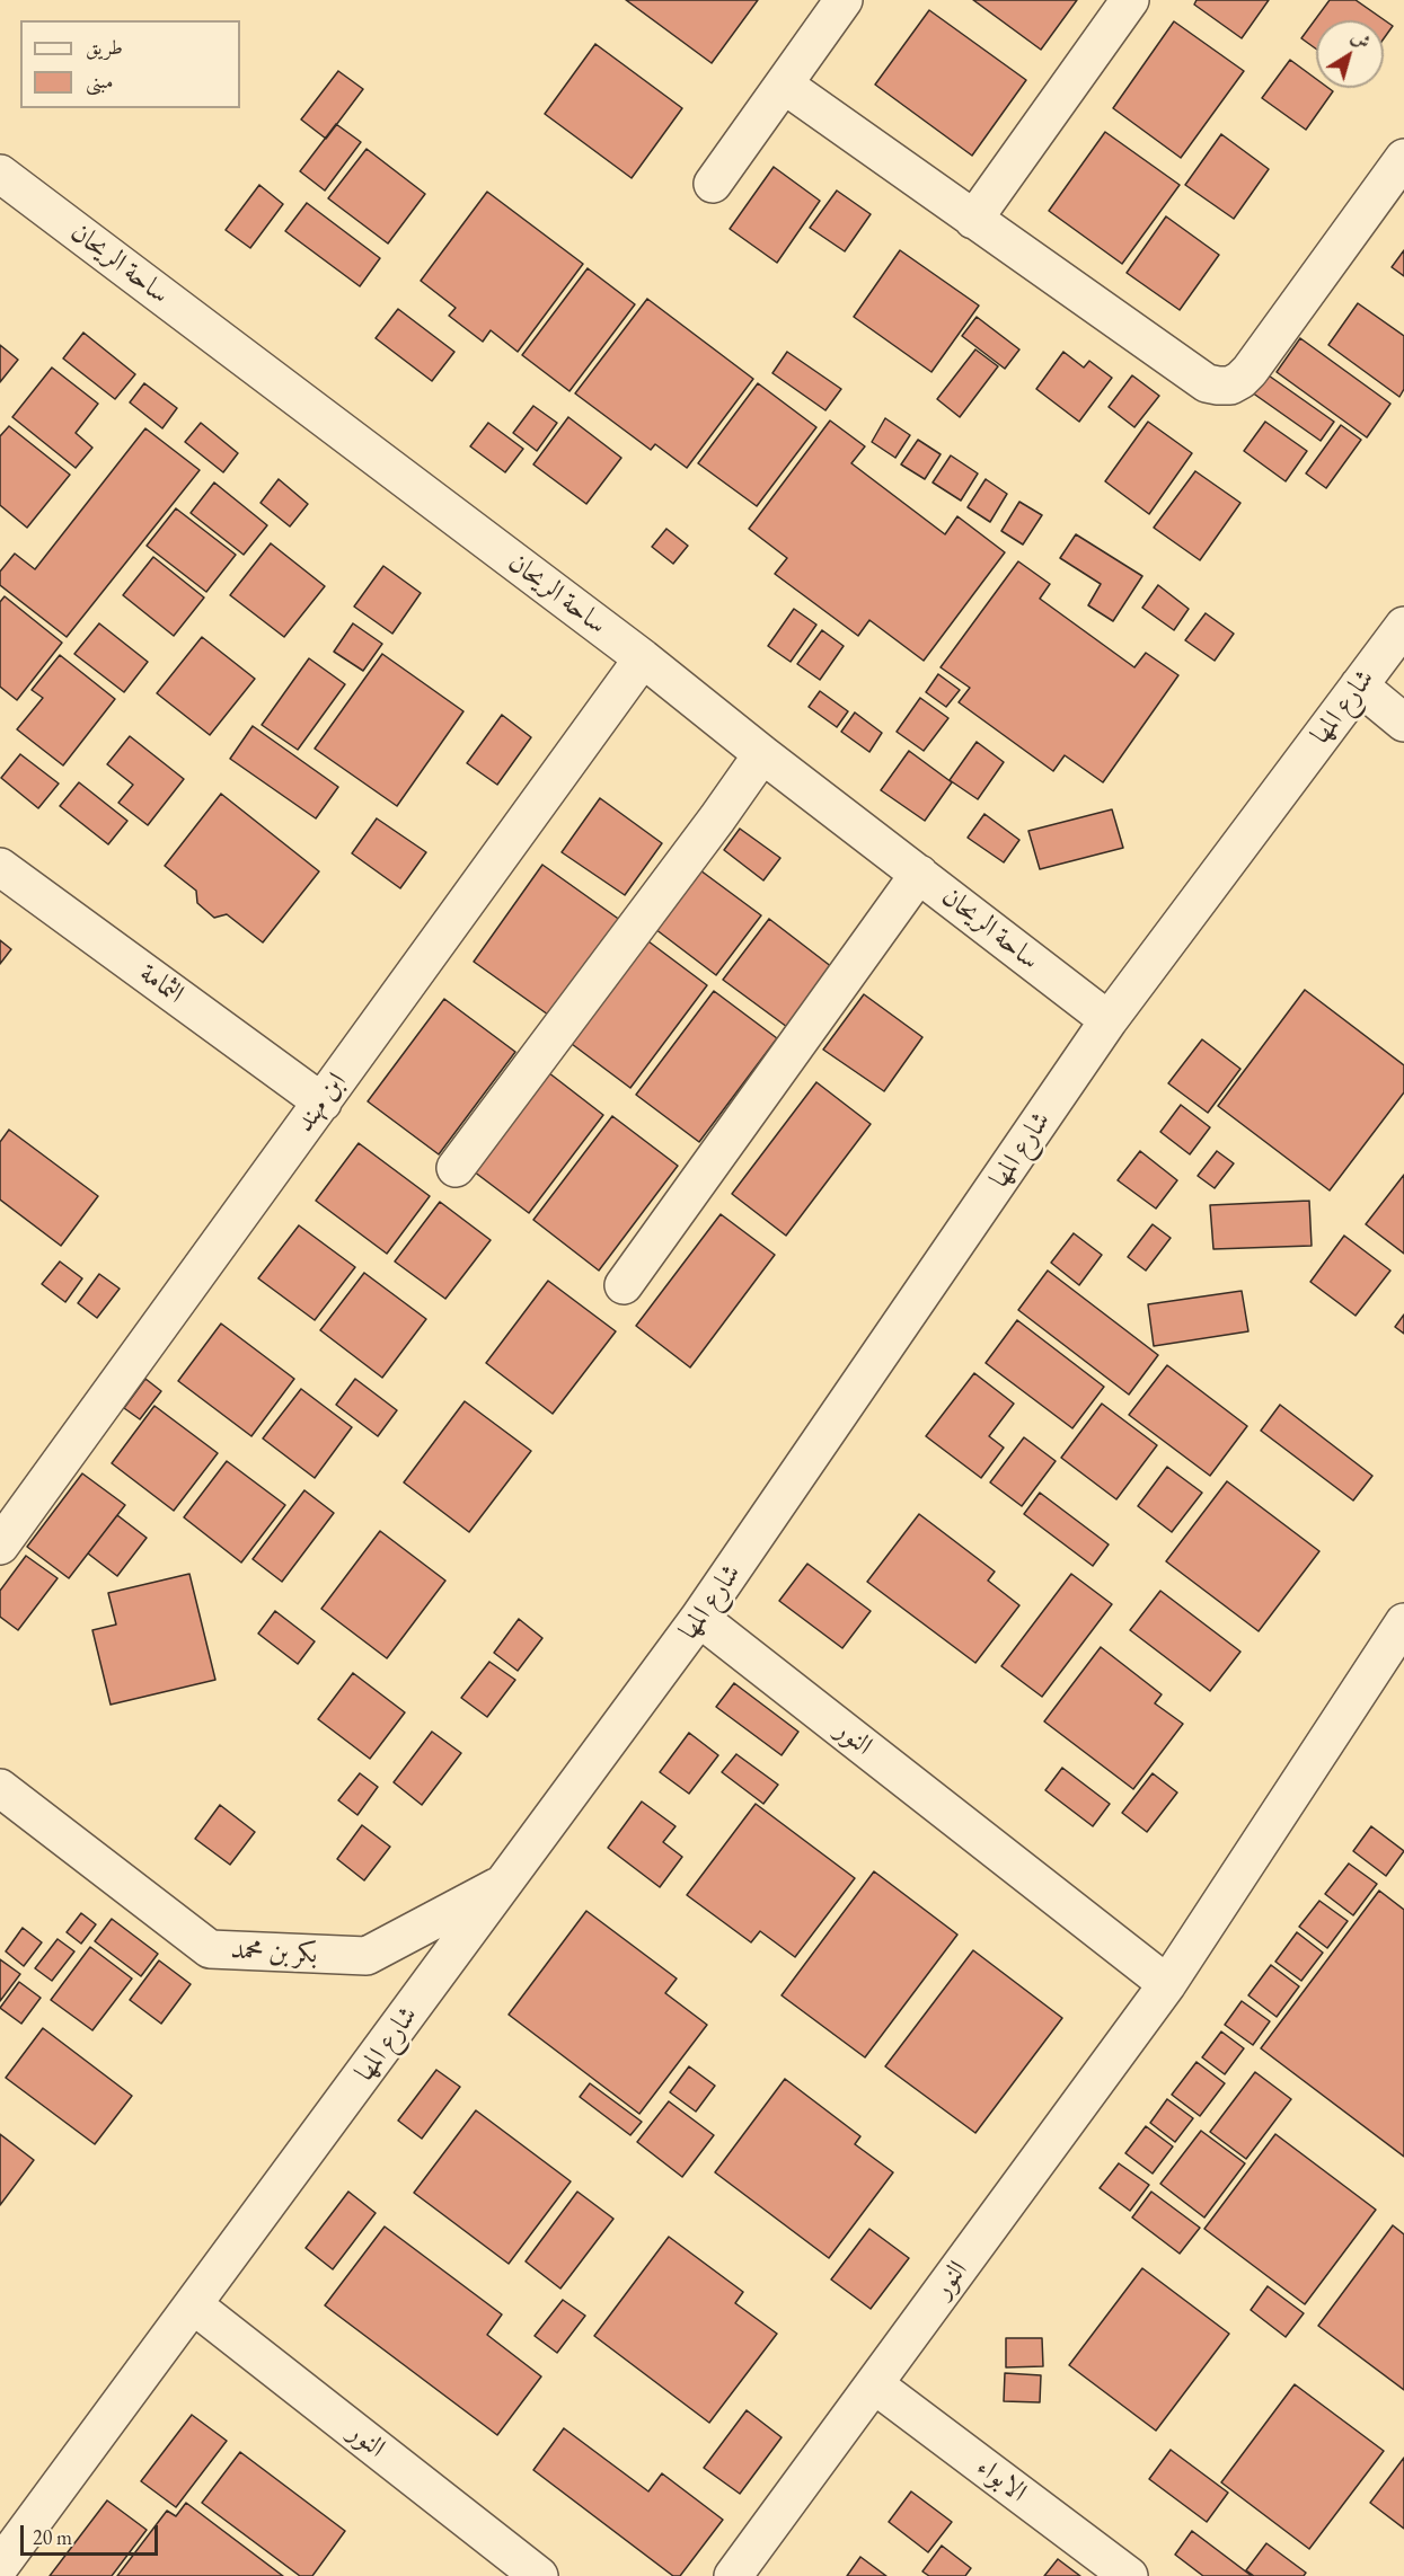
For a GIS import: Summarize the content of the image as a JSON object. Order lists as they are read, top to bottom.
{
  "streets": {
    "street": [
      "ساحة الريحان",
      "شارع المها",
      "الثمامة",
      "ابن مهند",
      "النور",
      "بكر بن محمد",
      "الابواء"
    ]
  },
  "crossings": [
    ["ساحة الريحان", "شارع المها"],
    ["ساحة الريحان", "ابن مهند"],
    ["شارع المها", "النور"],
    ["شارع المها", "بكر بن محمد"],
    ["الثمامة", "ابن مهند"],
    ["النور", "الابواء"]
  ],
  "legend": ["طريق", "مبنى"],
  "scale_bar": "20 m",
  "north": "top right"
}
